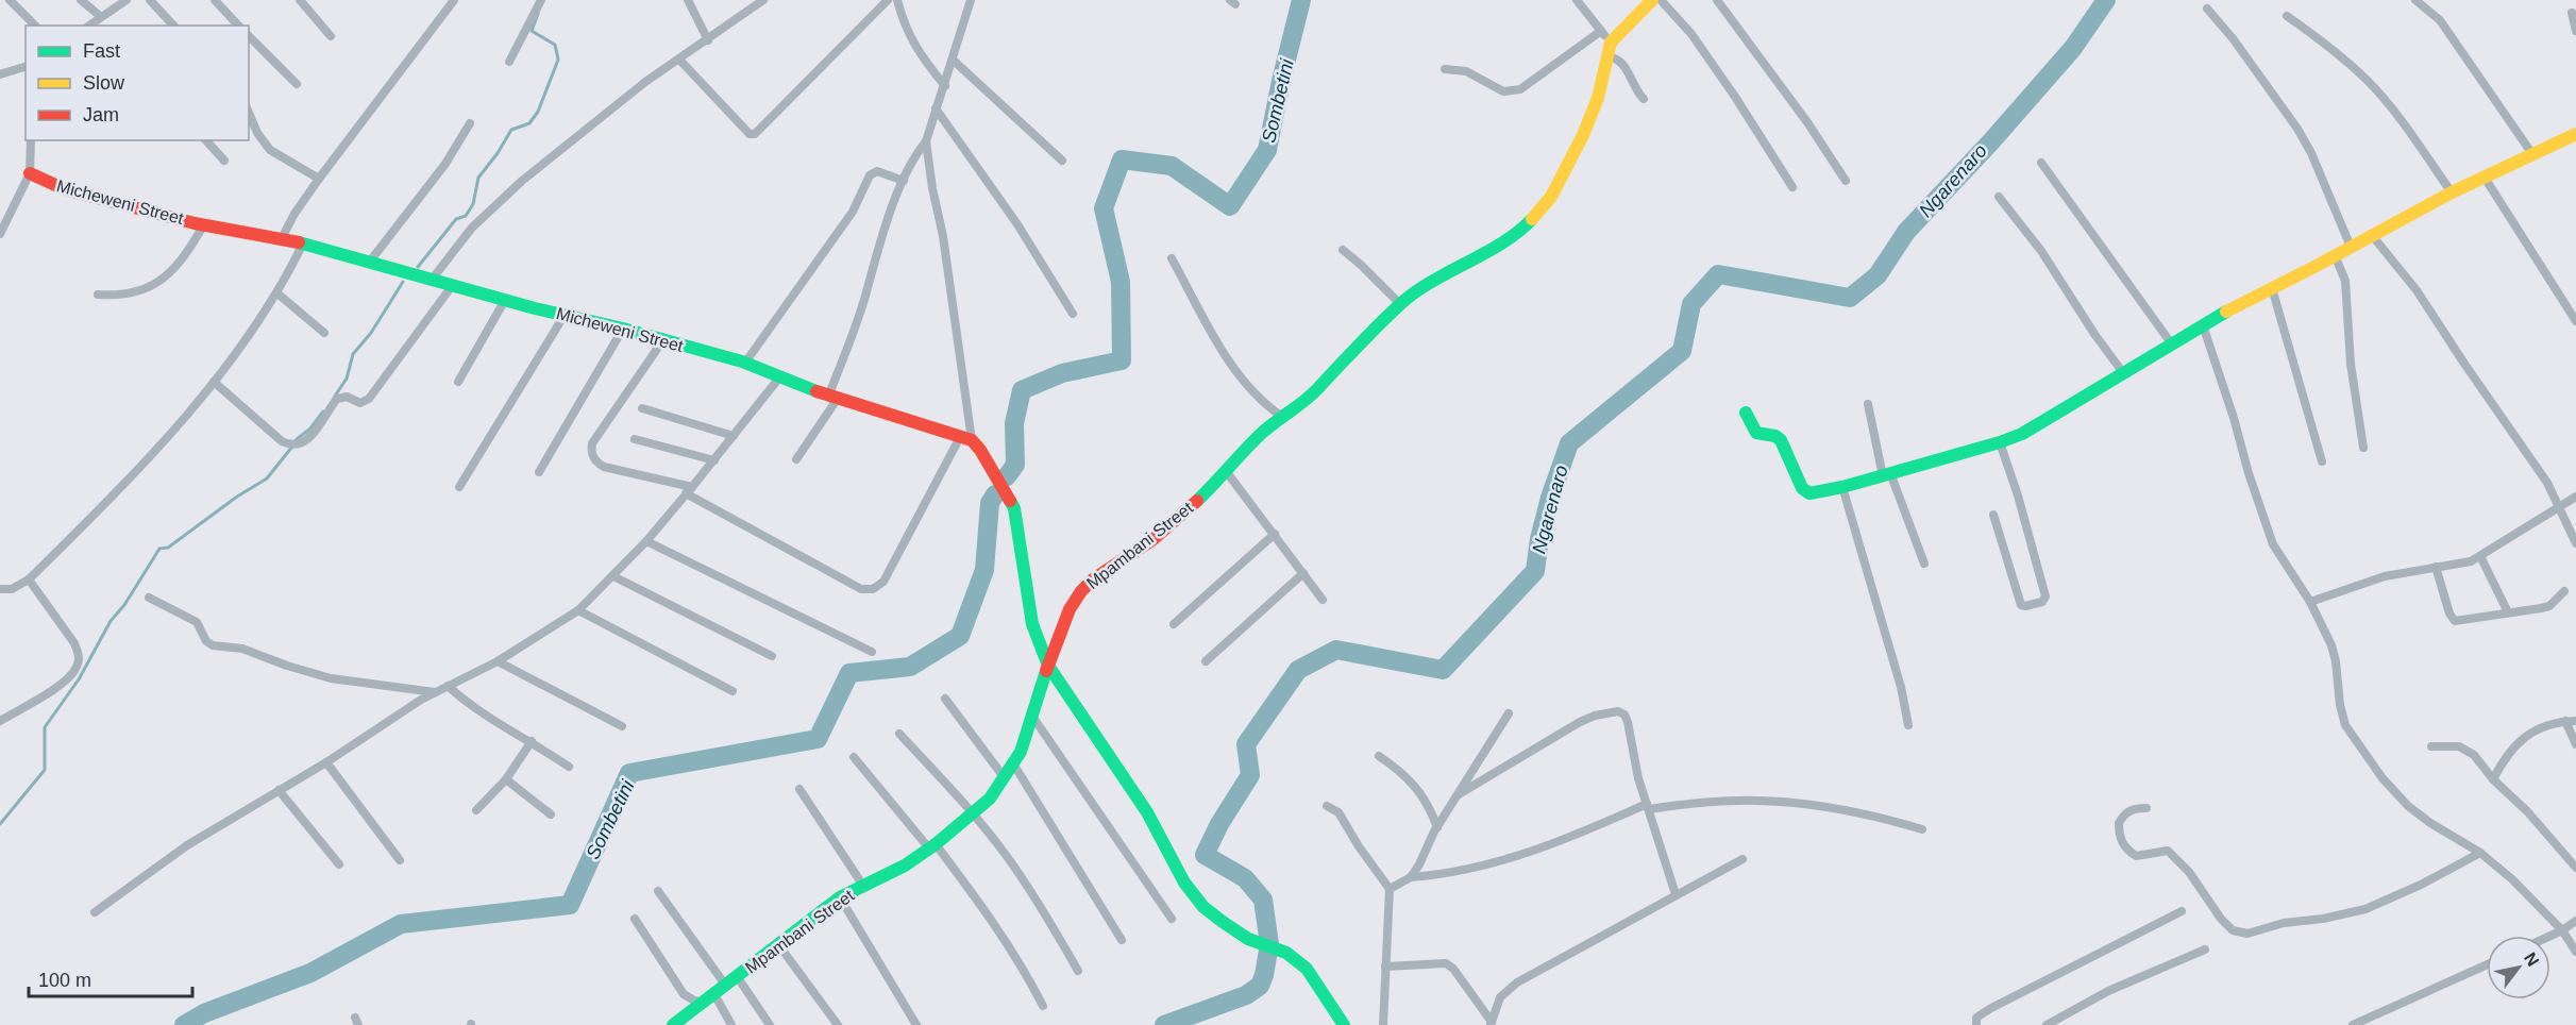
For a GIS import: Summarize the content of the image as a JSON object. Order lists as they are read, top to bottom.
{
  "streets": {
    "street": ["Micheweni Street", "Mpambani Street"]
  },
  "water": ["Sombetini", "Ngarenaro"],
  "legend": ["Fast", "Slow", "Jam"],
  "scale_bar": "100 m",
  "north": "top right"
}
